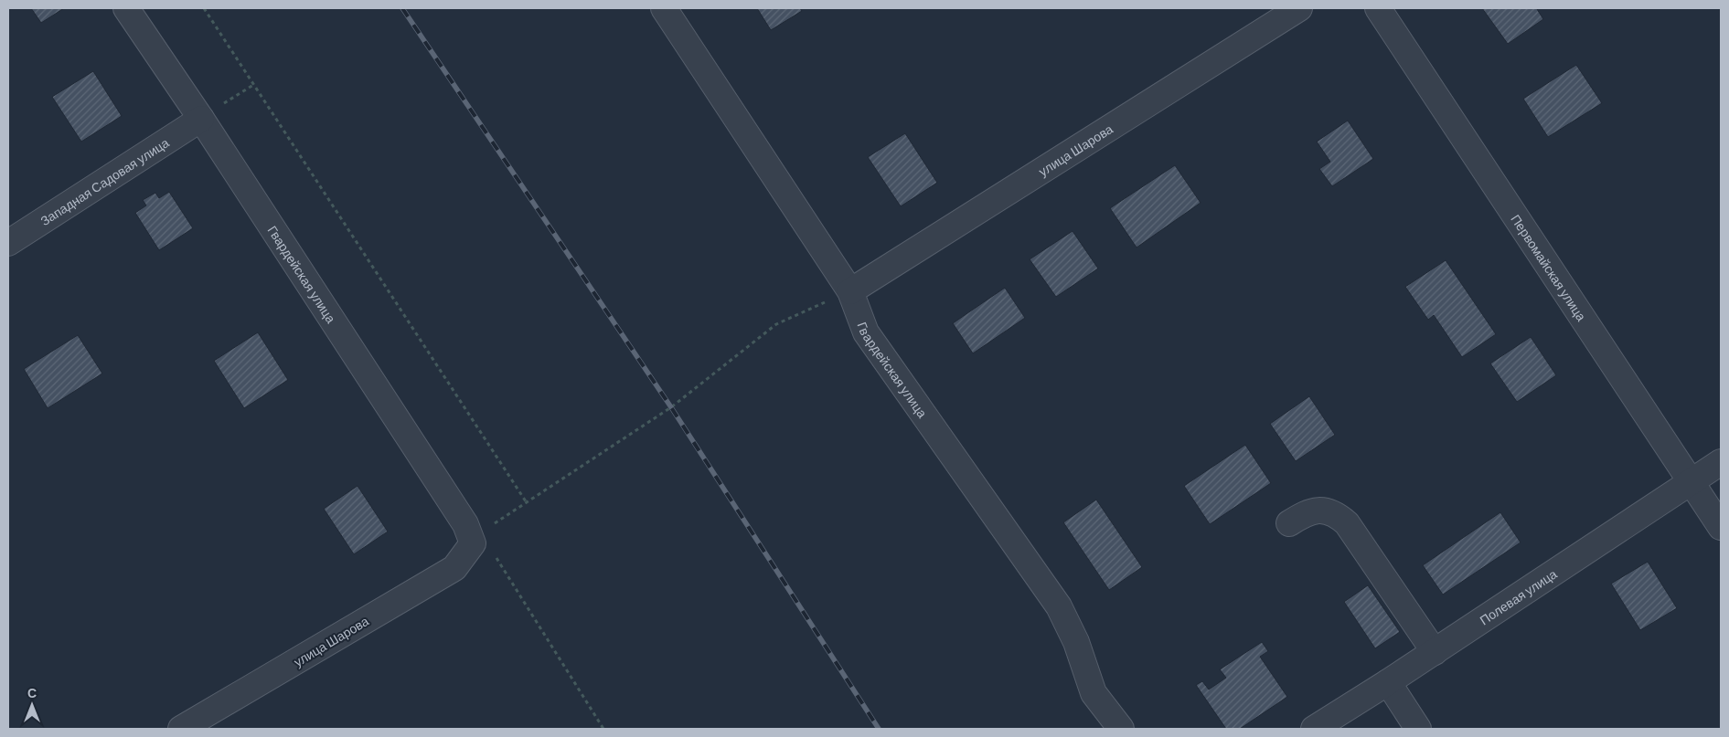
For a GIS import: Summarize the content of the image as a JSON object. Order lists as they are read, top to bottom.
{
  "streets": {
    "street": [
      "улица Шарова",
      "Западная Садовая улица",
      "Первомайская улица",
      "Гвардейская улица",
      "Полевая улица"
    ]
  },
  "crossings": [
    ["улица Шарова", "Гвардейская улица"],
    ["Западная Садовая улица", "Гвардейская улица"],
    ["Первомайская улица", "Полевая улица"]
  ],
  "north": "top"
}
